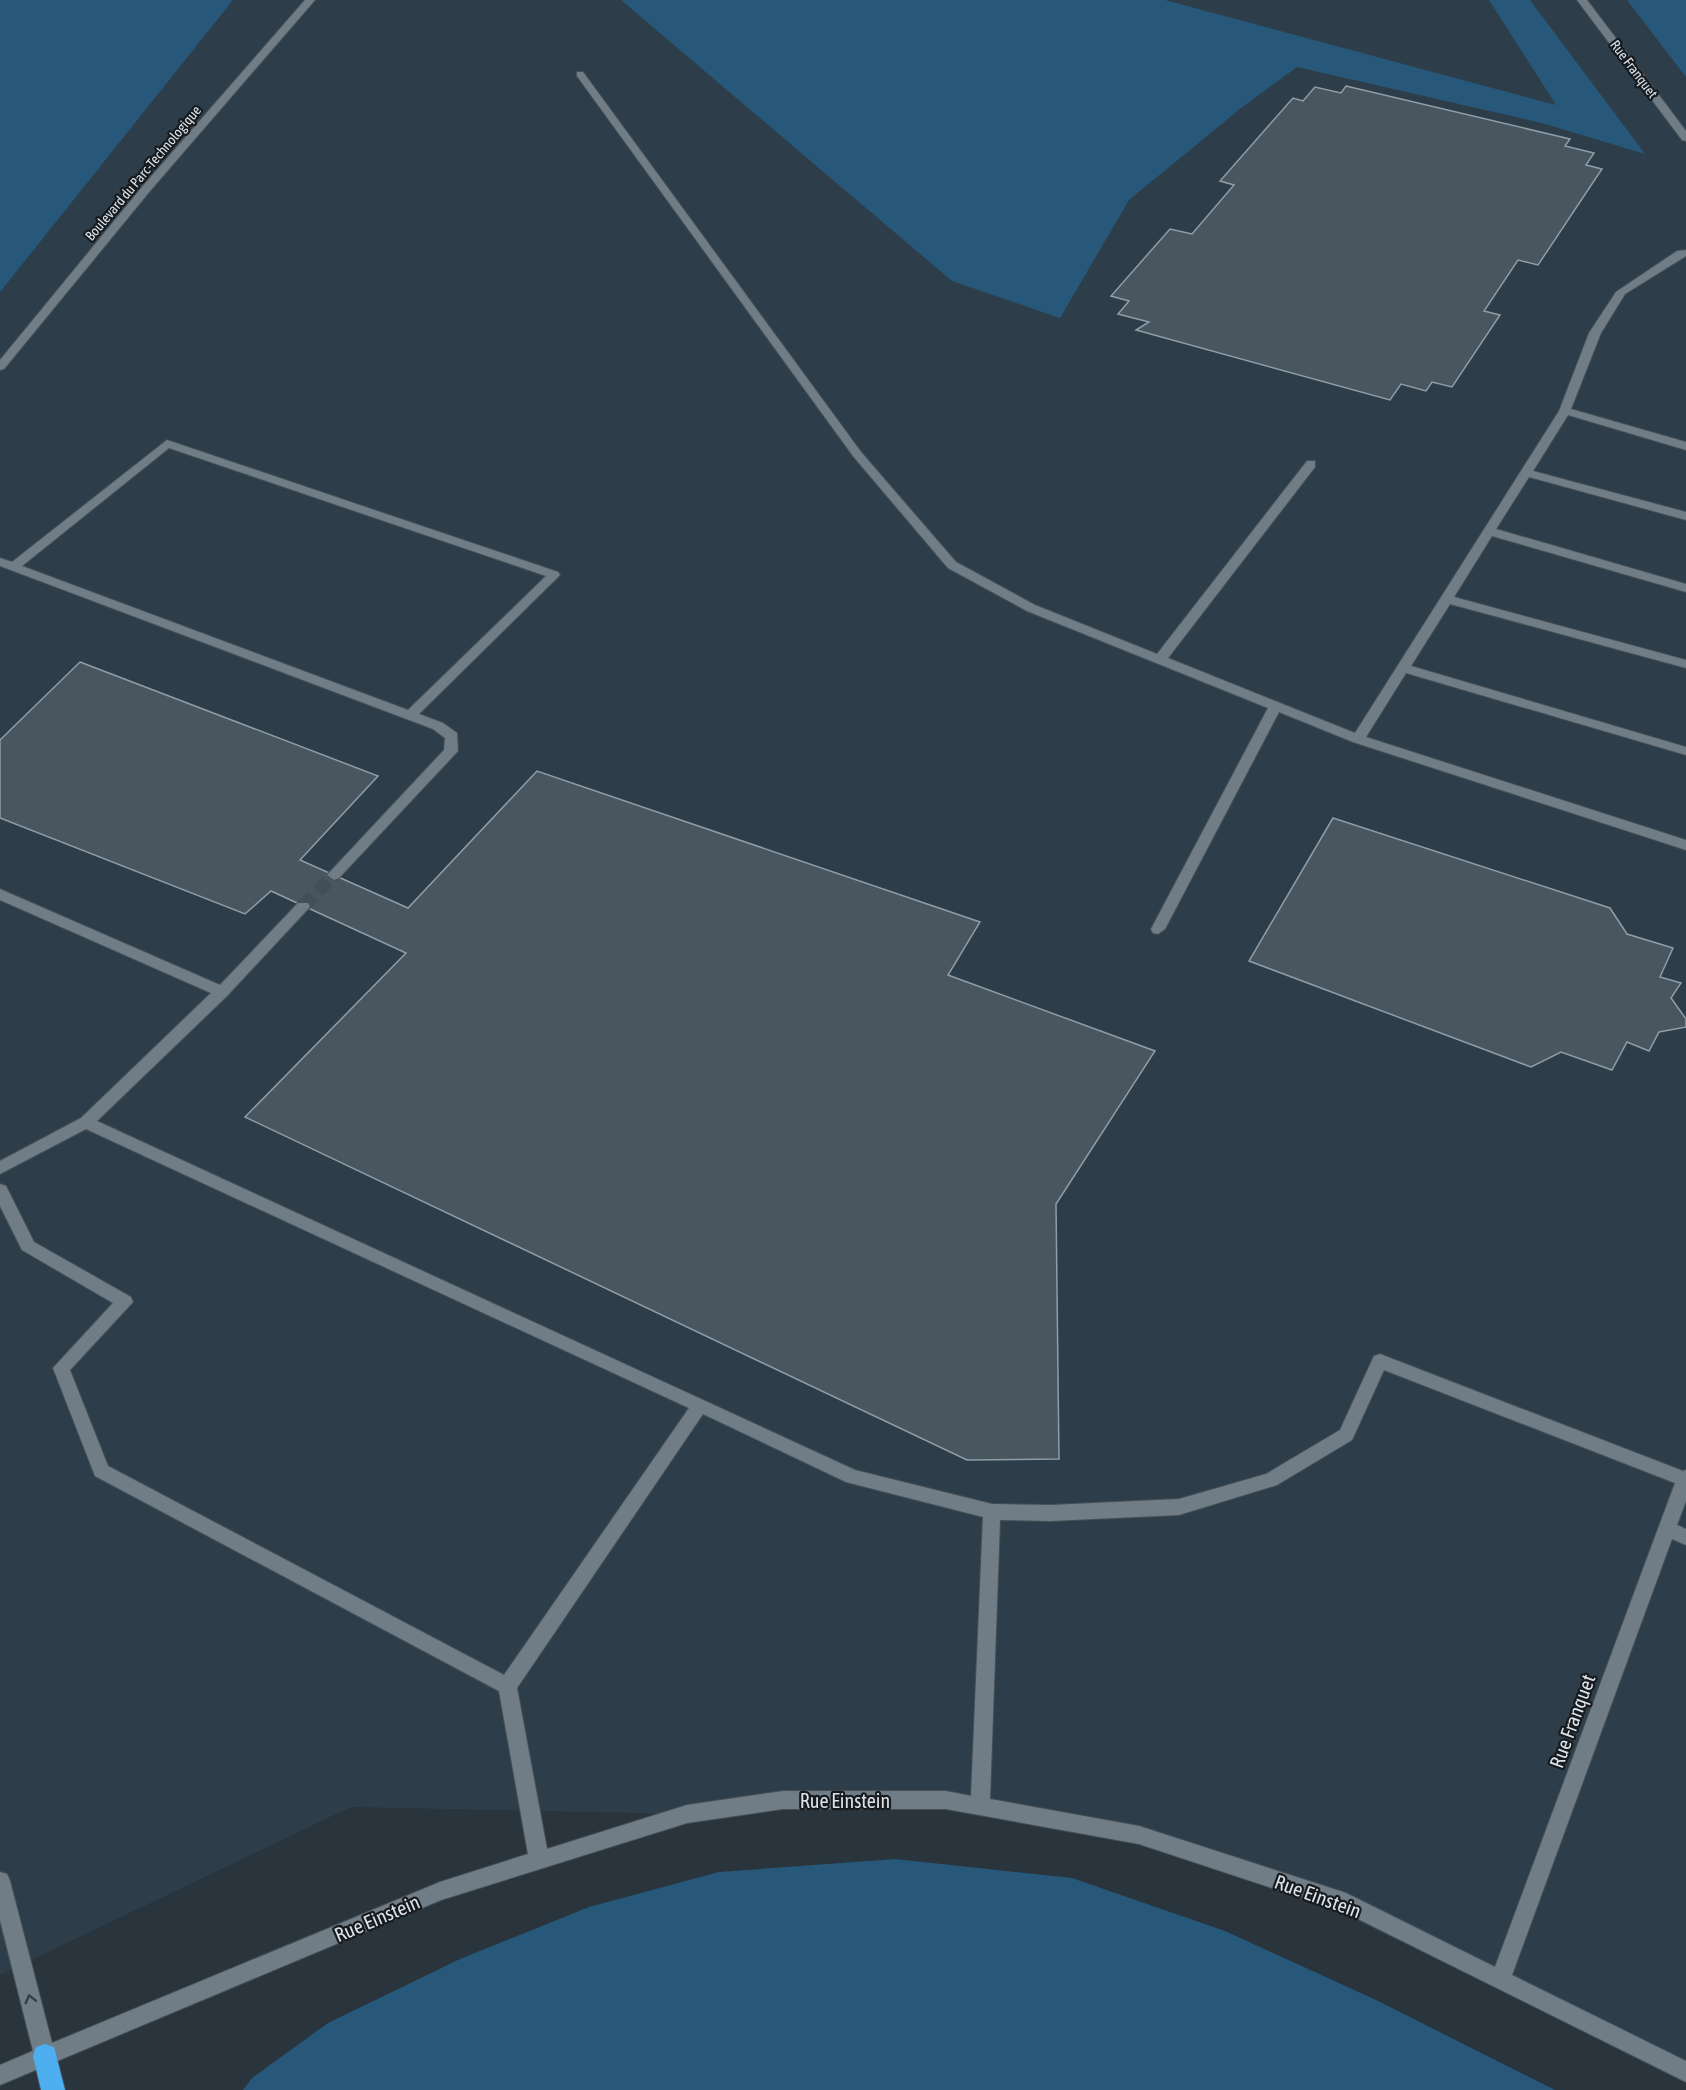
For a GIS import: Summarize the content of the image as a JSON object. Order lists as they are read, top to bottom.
{
  "streets": {
    "street": ["Rue Franquet", "Boulevard du Parc-Technologique", "Rue Einstein"]
  },
  "crossings": [
    ["Rue Franquet", "Rue Einstein"]
  ]
}
